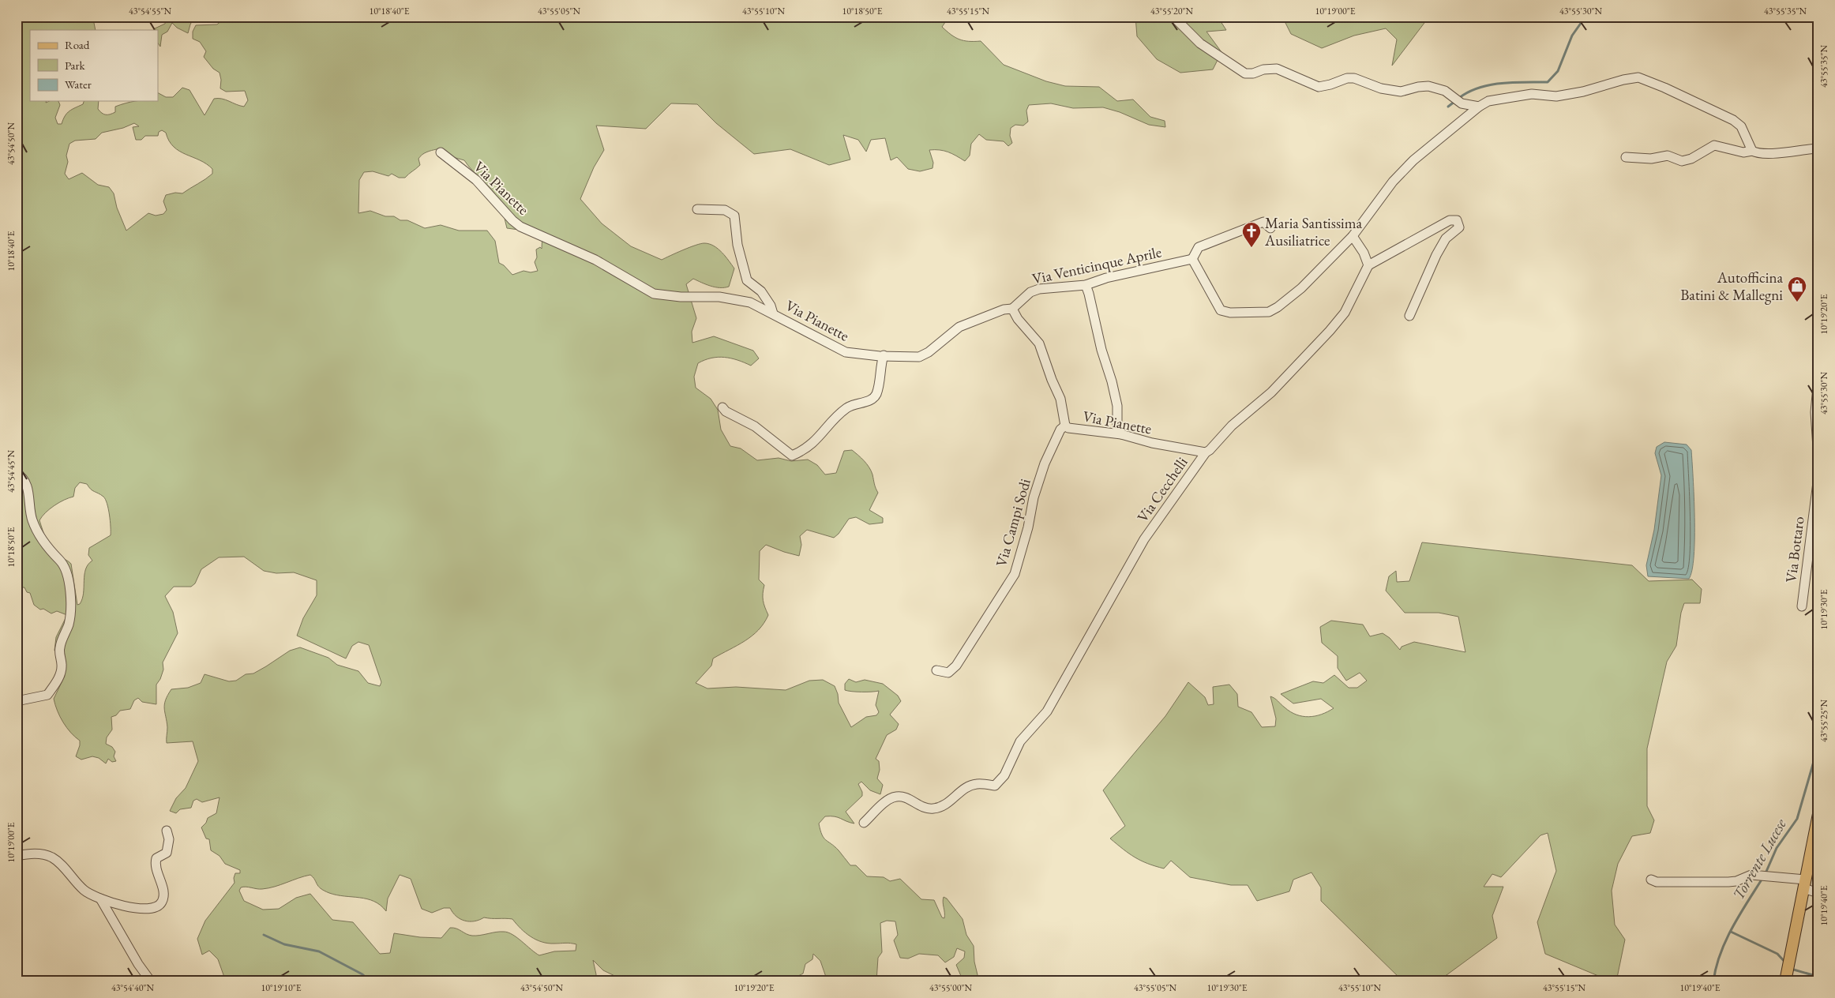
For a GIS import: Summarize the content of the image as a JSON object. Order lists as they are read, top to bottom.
{
  "streets": {
    "street": [
      "Via Pianette",
      "Via Venticinque Aprile",
      "Via Cecchelli",
      "Via Campi Sodi",
      "Via Bottaro"
    ]
  },
  "crossings": [
    ["Via Pianette", "Via Venticinque Aprile"],
    ["Via Pianette", "Via Cecchelli"],
    ["Via Pianette", "Via Campi Sodi"]
  ],
  "water": ["Torrente Lucese"],
  "places": {
    "church": ["Maria Santissima Ausiliatrice"],
    "shop": ["Autofficina Batini & Mallegni"]
  },
  "legend": ["Road", "Park", "Water"],
  "coordinates": [
    "43°54'55\"N",
    "10°18'40\"E",
    "43°55'05\"N",
    "43°55'10\"N",
    "10°18'50\"E",
    "43°55'15\"N",
    "43°55'20\"N",
    "10°19'00\"E",
    "43°55'30\"N",
    "43°55'35\"N",
    "43°54'50\"N",
    "10°19'20\"E",
    "43°54'45\"N",
    "10°19'30\"E",
    "43°55'25\"N",
    "10°19'40\"E",
    "43°54'40\"N",
    "10°19'10\"E",
    "43°55'00\"N"
  ]
}
